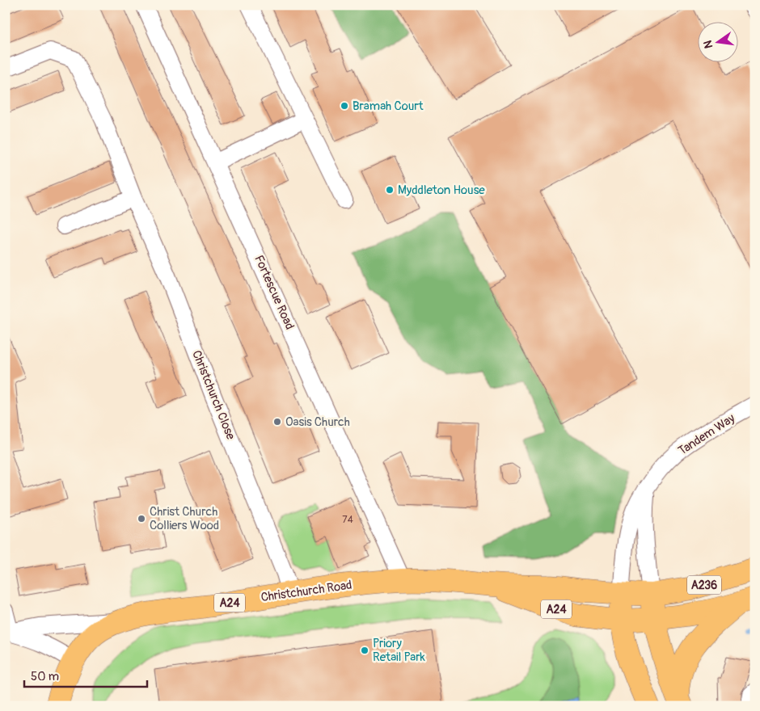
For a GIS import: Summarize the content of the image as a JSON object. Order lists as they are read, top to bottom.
{
  "streets": {
    "main road": ["A236", "Christchurch Road", "A24"],
    "street": ["Fortescue Road", "Christchurch Close", "Tandem Way"]
  },
  "crossings": [
    ["Fortescue Road", "Christchurch Road"],
    ["Christchurch Close", "Christchurch Road"],
    ["Tandem Way", "Christchurch Road"],
    ["Christchurch Road", "A24"]
  ],
  "places": [
    "Bramah Court",
    "Myddleton House",
    "Oasis Church",
    "Christ Church Colliers Wood",
    "Priory Retail Park"
  ],
  "house_numbers": ["74"],
  "scale_bar": "50 m",
  "north": "left"
}
